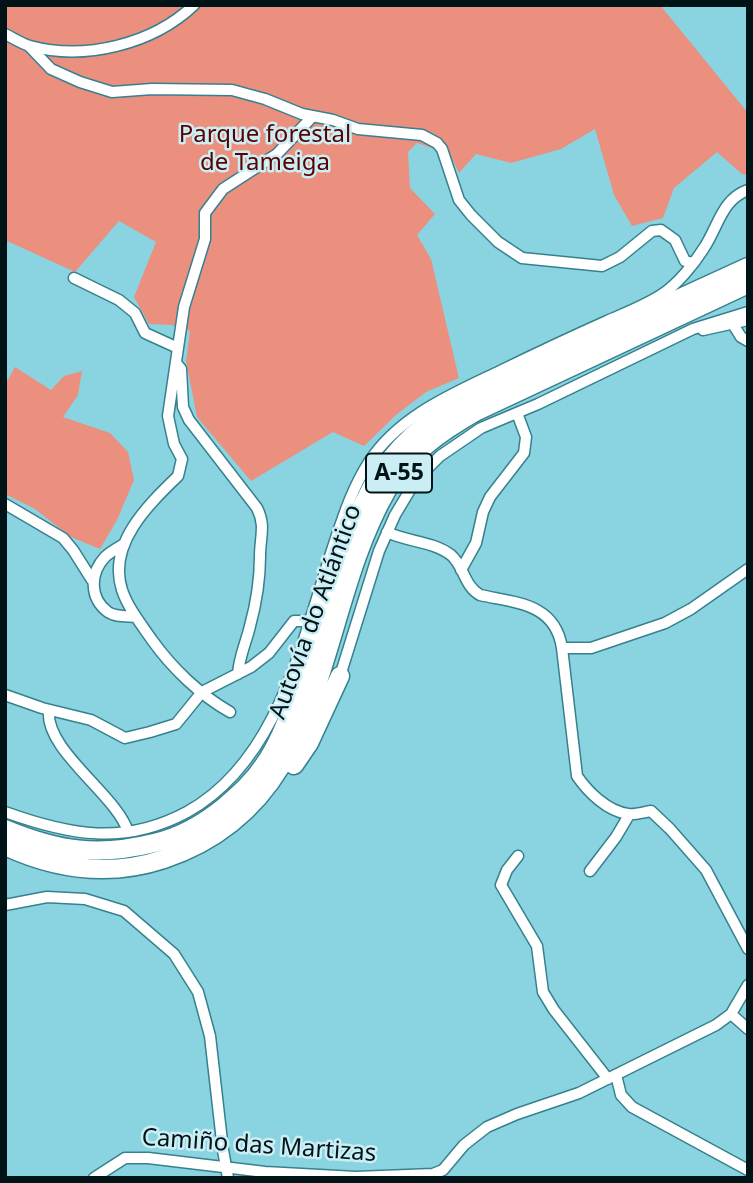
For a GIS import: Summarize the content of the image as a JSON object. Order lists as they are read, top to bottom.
{
  "streets": {
    "highway": ["A-55", "Autovía do Atlántico"],
    "street": ["Camiño das Martizas"]
  },
  "parks": ["Parque forestal de Tameiga"]
}
